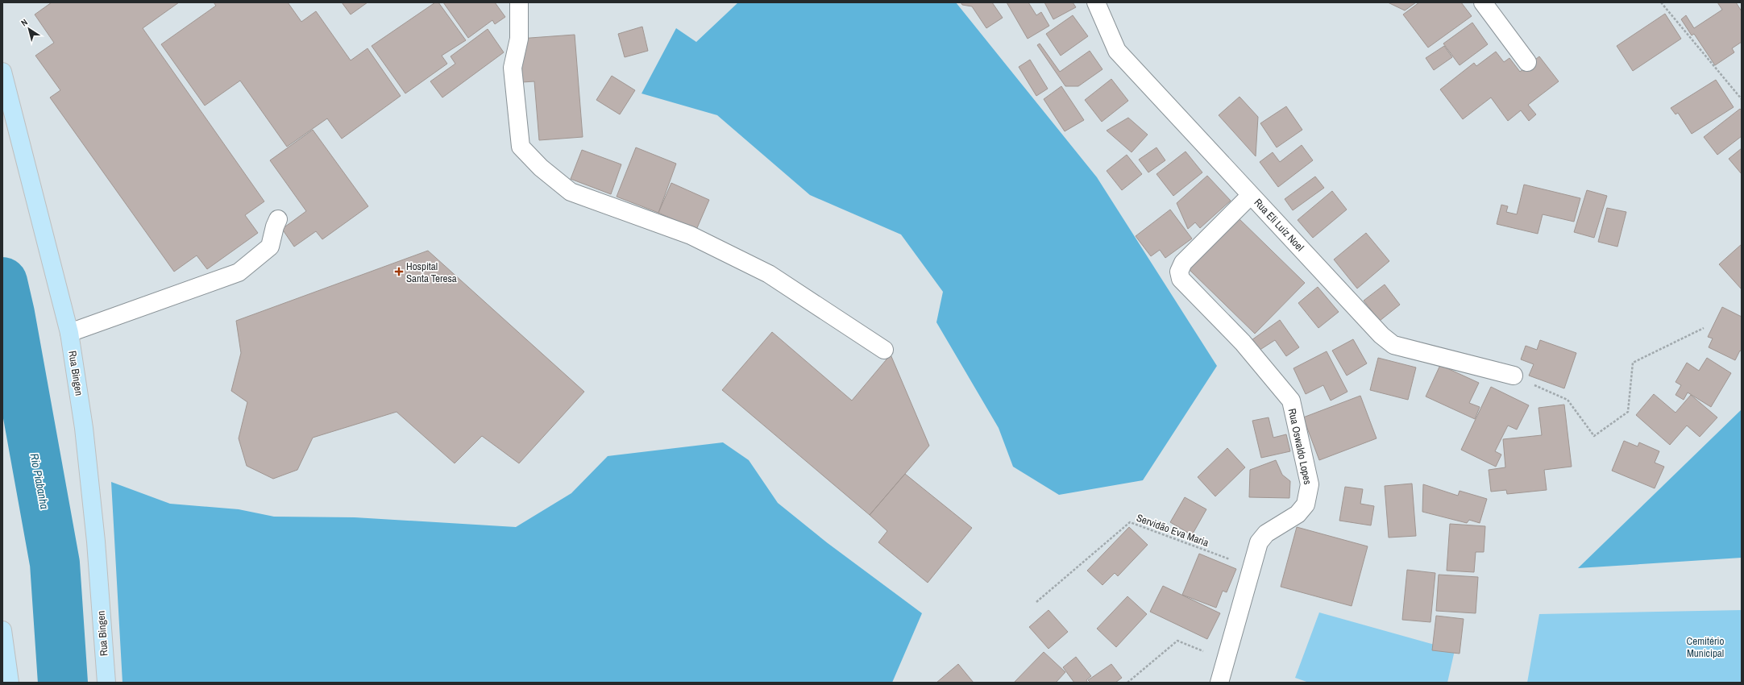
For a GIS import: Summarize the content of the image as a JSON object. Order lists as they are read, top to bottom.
{
  "streets": {
    "main road": ["Rua Bingen"],
    "street": ["Rua Eli Luiz Noel", "Rua Oswaldo Lopes"],
    "path": ["Servidão Eva Maria"]
  },
  "crossings": [
    ["Rua Eli Luiz Noel", "Rua Oswaldo Lopes"],
    ["Rua Oswaldo Lopes", "Servidão Eva Maria"]
  ],
  "water": ["Rio Piabanha"],
  "parks": ["Cemitério Municipal"],
  "places": {
    "health": ["Hospital Santa Teresa"]
  },
  "north": "top left"
}
